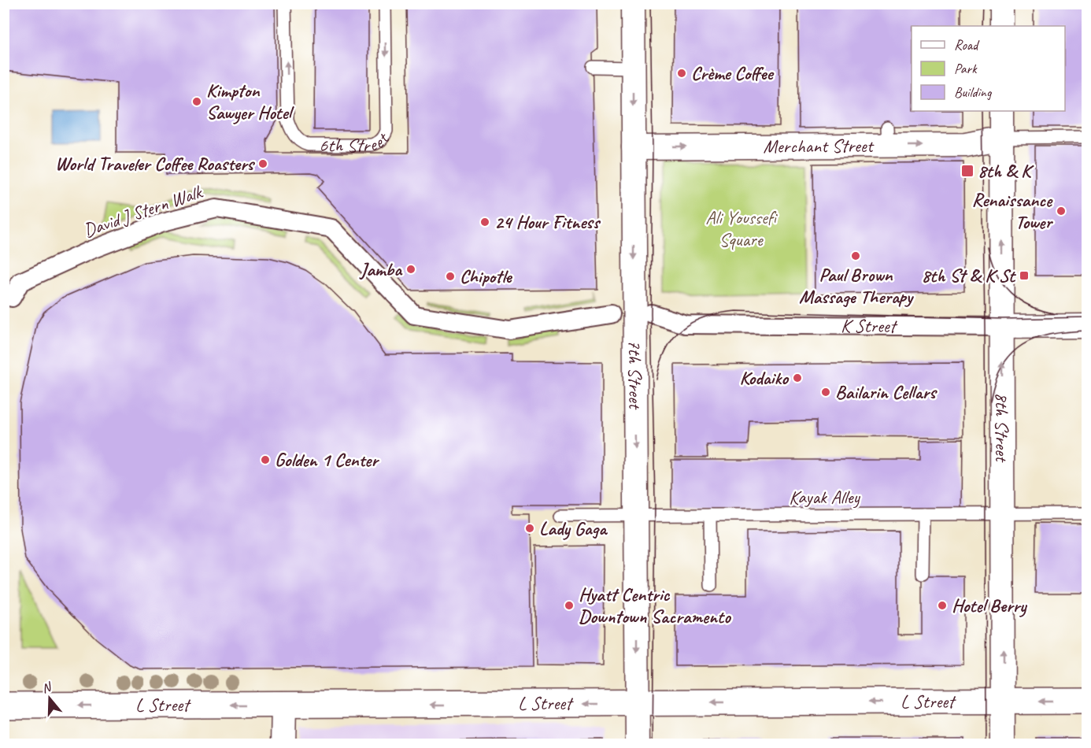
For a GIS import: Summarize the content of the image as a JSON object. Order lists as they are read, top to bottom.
{
  "streets": {
    "main road": ["L Street"],
    "street": [
      "Merchant Street",
      "David J Stern Walk",
      "K Street",
      "7th Street",
      "8th Street"
    ],
    "lane": ["6th Street", "Kayak Alley"]
  },
  "crossings": [
    ["Merchant Street", "7th Street"],
    ["Merchant Street", "8th Street"],
    ["K Street", "8th Street"],
    ["7th Street", "Kayak Alley"],
    ["7th Street", "L Street"],
    ["8th Street", "Kayak Alley"],
    ["8th Street", "L Street"]
  ],
  "one_way": [
    "Merchant Street",
    "7th Street",
    "8th Street",
    "L Street"
  ],
  "parks": ["Ali Youssefi Square"],
  "places": {
    "other": [
      "Crème Coffee",
      "Kimpton Sawyer Hotel",
      "World Traveler Coffee Roasters",
      "Renaissance Tower",
      "24 Hour Fitness",
      "Paul Brown Massage Therapy",
      "Jamba",
      "Chipotle",
      "Kodaiko",
      "Bailarin Cellars",
      "Golden 1 Center",
      "Lady Gaga",
      "Hyatt Centric Downtown Sacramento",
      "Hotel Berry"
    ],
    "transit": ["8th & K", "8th St & K St"]
  },
  "legend": ["Road", "Park", "Building"],
  "north": "top"
}
